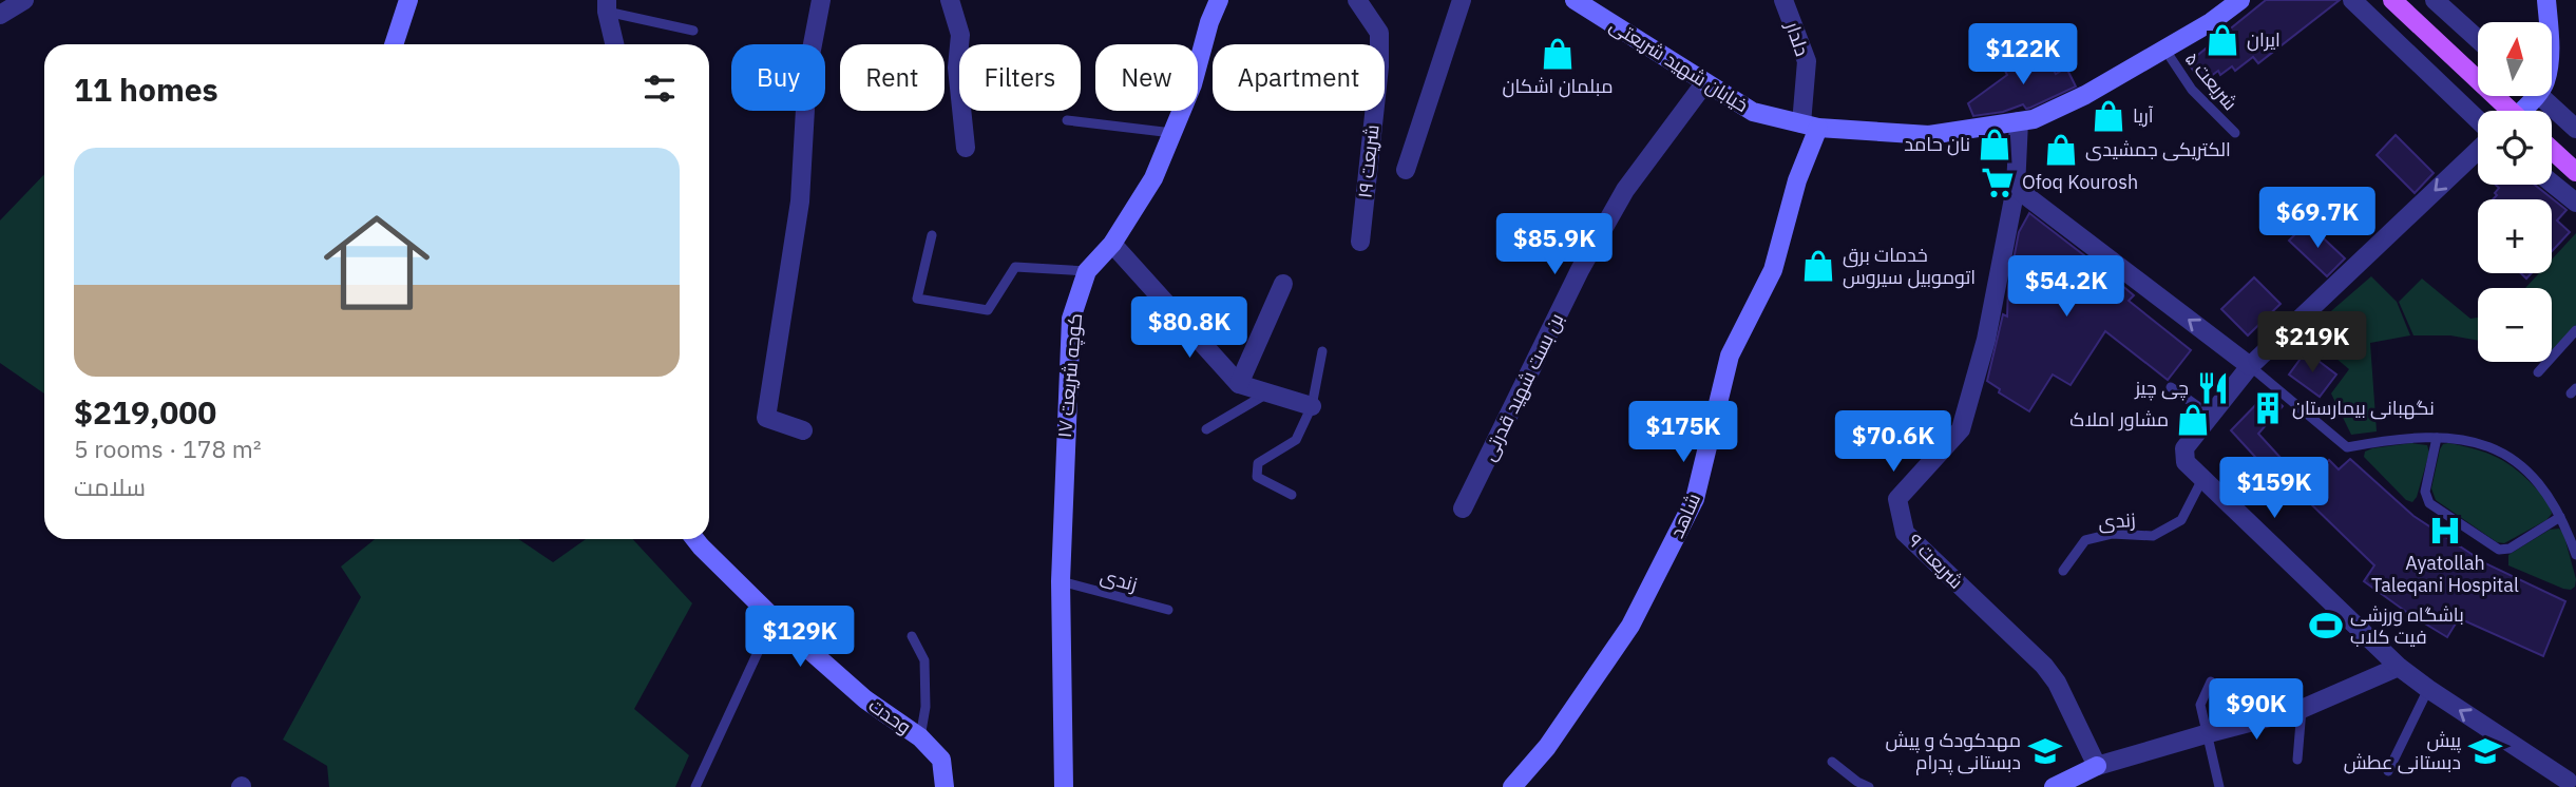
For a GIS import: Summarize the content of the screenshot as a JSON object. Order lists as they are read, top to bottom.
{
  "streets": {
    "street": [
      "دلدار",
      "خیابان شهید شریعتی",
      "شریعت ۱۹",
      "کوچه شریعت ۱۷",
      "بن بست شهید قدرتی",
      "شاهد",
      "شریعت ۹",
      "وحدت"
    ],
    "lane": ["شریعت ۵", "زندی"]
  },
  "crossings": [
    ["دلدار", "خیابان شهید شریعتی"],
    ["دلدار", "شاهد"],
    ["خیابان شهید شریعتی", "شریعت ۵"],
    ["خیابان شهید شریعتی", "بن بست شهید قدرتی"],
    ["خیابان شهید شریعتی", "شاهد"],
    ["خیابان شهید شریعتی", "شریعت ۹"],
    ["کوچه شریعت ۱۷", "زندی"]
  ],
  "places": {
    "shop": [
      "ایران",
      "مبلمان اشکان",
      "آریا",
      "نان حامد",
      "الکتریکی جمشیدی",
      "خدمات برق اتوموبیل سیروس",
      "مشاور املاک"
    ],
    "supermarket": ["Ofoq Kourosh"],
    "restaurant": ["چی چیز"],
    "building": ["نگهبانی بیمارستان"],
    "hospital": ["Ayatollah Taleqani Hospital"],
    "sports": ["باشگاه ورزشی فیت کلاب"],
    "school or university": ["مهدکودک و پیش دبستانی پدرام", "پیش دبستانی عطش"]
  },
  "north": "top",
  "page": {
    "map_buttons": ["+", "−"],
    "price": [
      "$122K",
      "$69.7K",
      "$85.9K",
      "$54.2K",
      "$80.8K",
      "$219K",
      "$175K",
      "$70.6K",
      "$159K",
      "$129K",
      "$90K"
    ],
    "chip": [
      "Buy",
      "Rent",
      "Filters",
      "New",
      "Apartment"
    ],
    "heading": "11 homes",
    "list": [
      {
        "name": "$219,000",
        "note": "5 rooms · 178 m² · سلامت"
      }
    ]
  }
}
